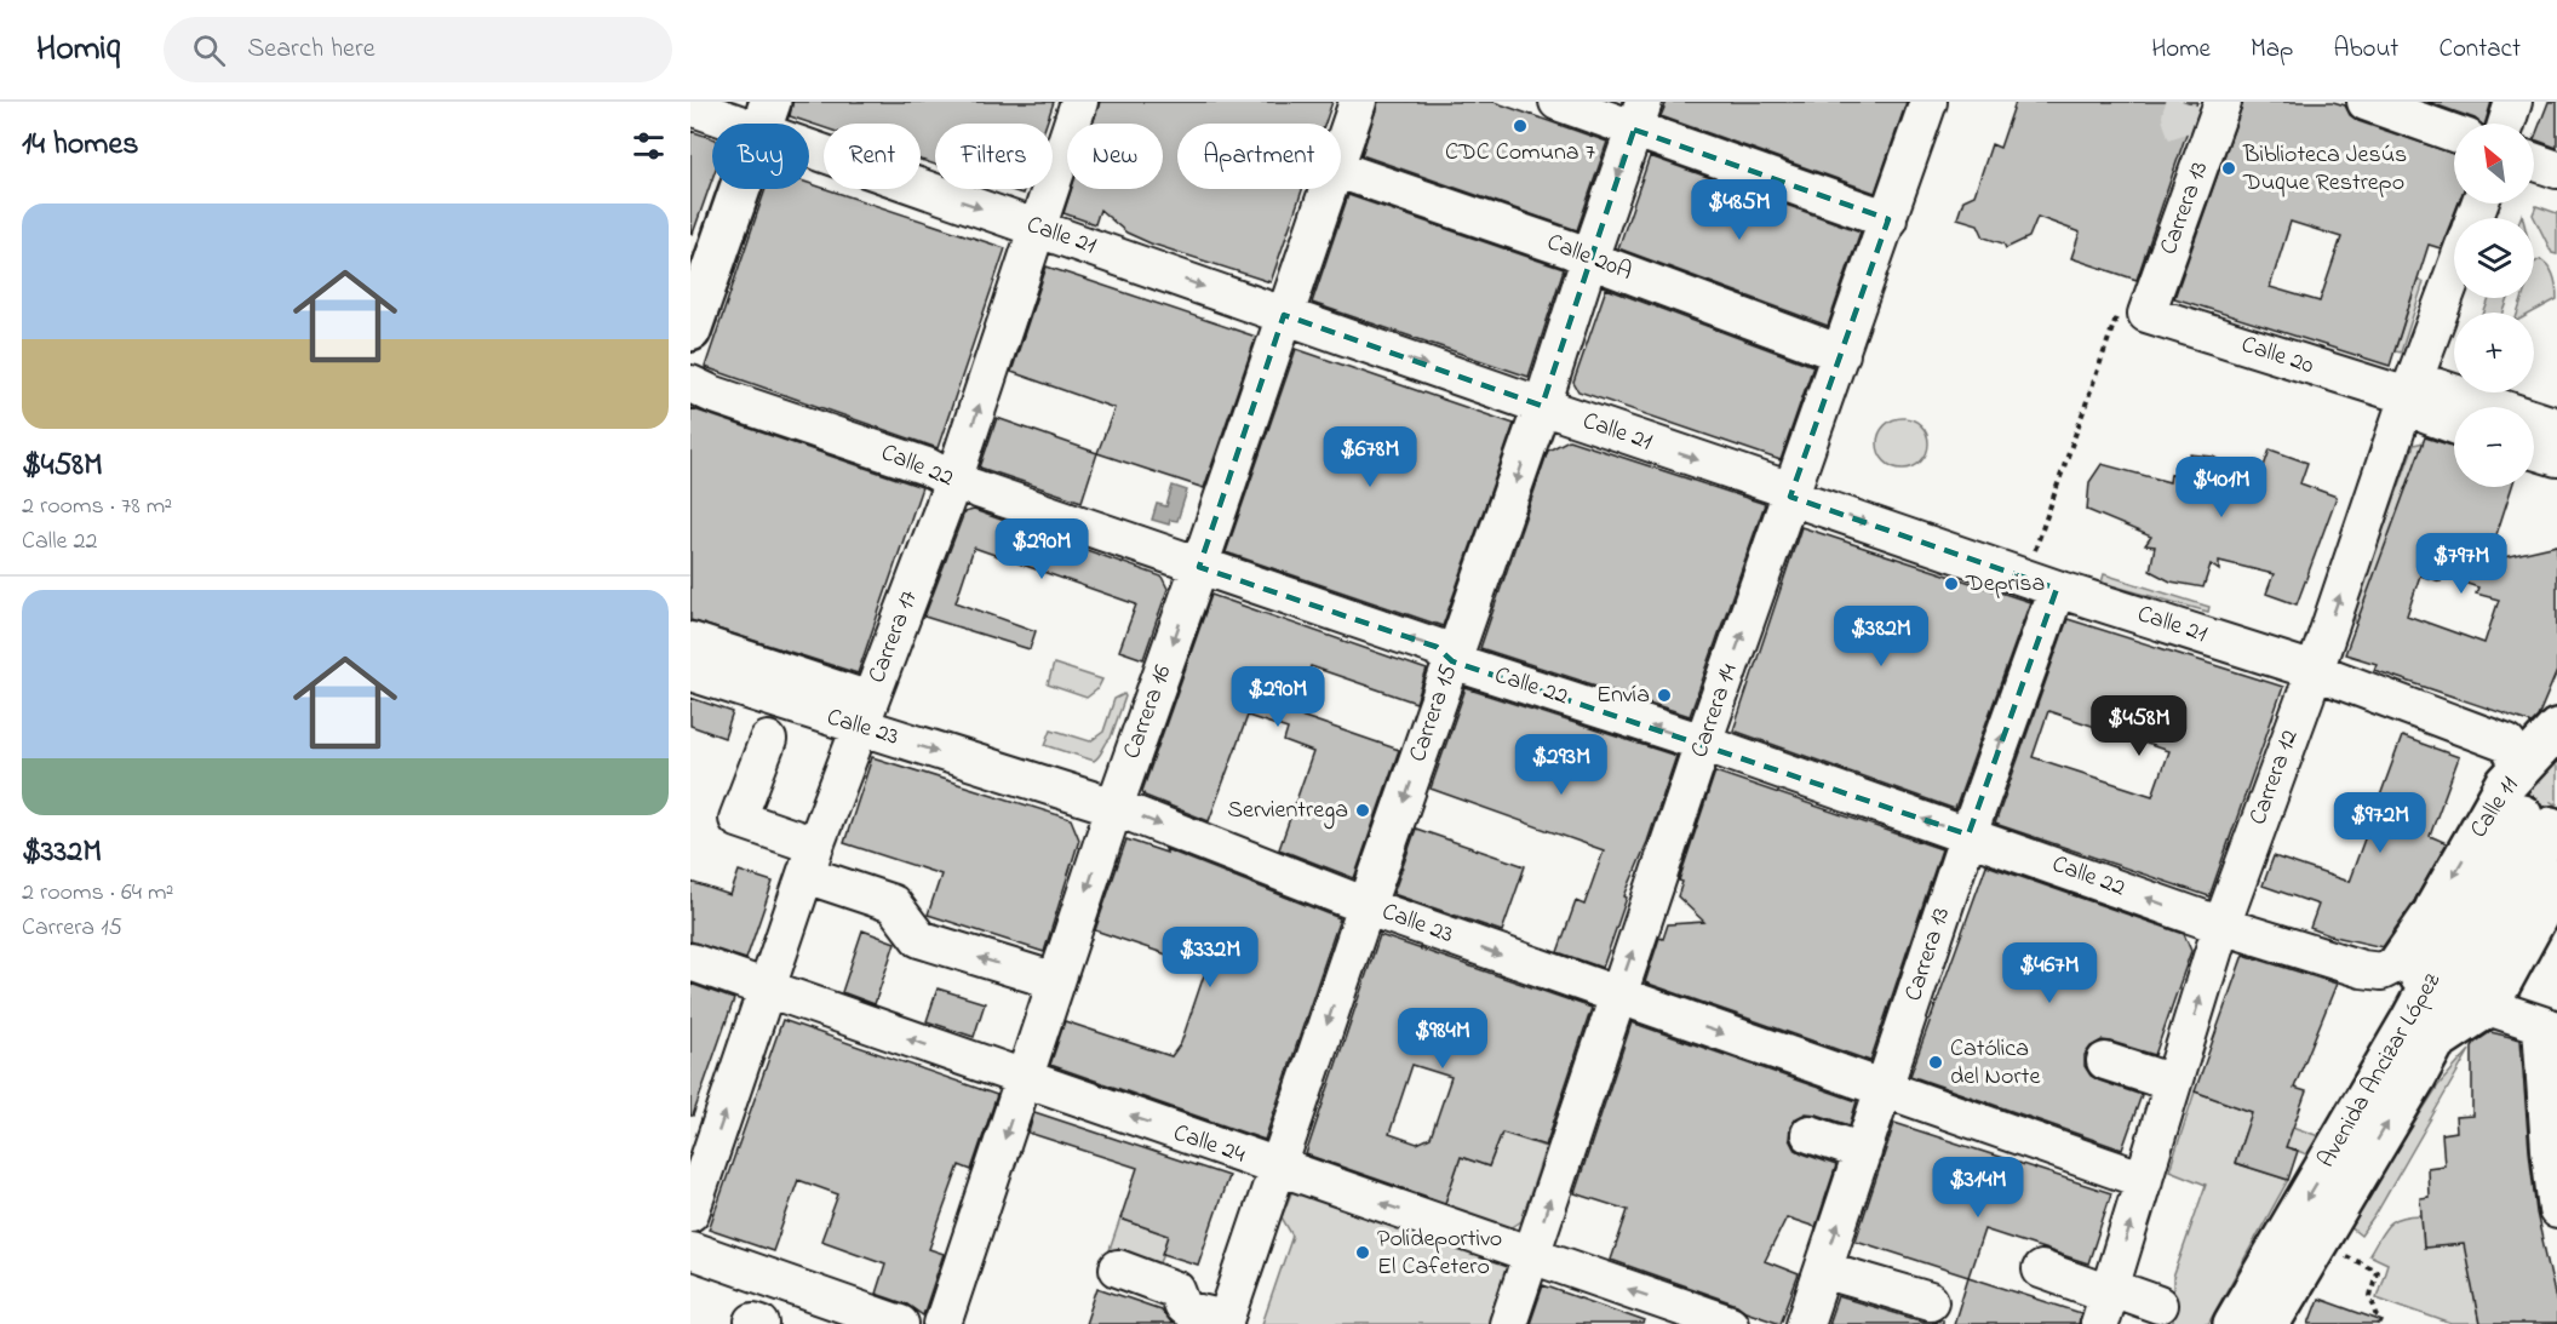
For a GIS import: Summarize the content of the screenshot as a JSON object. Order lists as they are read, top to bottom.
{
  "streets": {
    "main road": ["Calle 11", "Avenida Ancizar López"],
    "street": [
      "Carrera 13",
      "Calle 21",
      "Calle 20A",
      "Calle 20",
      "Calle 22",
      "Carrera 17",
      "Carrera 14",
      "Carrera 16",
      "Carrera 15",
      "Calle 23",
      "Carrera 12",
      "Calle 24"
    ]
  },
  "crossings": [
    ["Carrera 13", "Calle 21"],
    ["Carrera 13", "Calle 20"],
    ["Carrera 13", "Calle 22"],
    ["Carrera 13", "Calle 23"],
    ["Calle 21", "Carrera 17"],
    ["Calle 21", "Carrera 14"],
    ["Calle 21", "Carrera 16"],
    ["Calle 21", "Carrera 15"],
    ["Calle 21", "Carrera 12"],
    ["Calle 21", "Calle 11"],
    ["Calle 20A", "Carrera 14"],
    ["Calle 20A", "Carrera 15"],
    ["Calle 20", "Carrera 12"],
    ["Calle 22", "Carrera 17"],
    ["Calle 22", "Carrera 14"],
    ["Calle 22", "Carrera 16"],
    ["Calle 22", "Carrera 15"],
    ["Calle 22", "Carrera 12"],
    ["Calle 22", "Calle 11"],
    ["Carrera 17", "Calle 23"],
    ["Carrera 17", "Calle 24"],
    ["Carrera 14", "Calle 23"],
    ["Carrera 14", "Calle 24"],
    ["Carrera 16", "Calle 23"],
    ["Carrera 16", "Calle 24"],
    ["Carrera 15", "Calle 23"],
    ["Carrera 15", "Calle 24"],
    ["Calle 23", "Carrera 12"],
    ["Calle 11", "Avenida Ancizar López"]
  ],
  "one_way": [
    "Carrera 13",
    "Calle 21",
    "Calle 22",
    "Carrera 17",
    "Carrera 14",
    "Carrera 16",
    "Carrera 15",
    "Carrera 12"
  ],
  "places": [
    "CDC Comuna 7",
    "Biblioteca Jesús Duque Restrepo",
    "Deprisa",
    "Envía",
    "Servientrega",
    "Católica del Norte",
    "Polideportivo El Cafetero"
  ],
  "north": "top left",
  "page": {
    "header": "Homiq",
    "search": "Search here",
    "nav": [
      "Home",
      "Map",
      "About",
      "Contact"
    ],
    "heading": "14 homes",
    "map_buttons": ["+", "−"],
    "chip": [
      "Buy",
      "Rent",
      "Filters",
      "New",
      "Apartment"
    ],
    "price": [
      "$485M",
      "$678M",
      "$401M",
      "$290M",
      "$797M",
      "$382M",
      "$290M",
      "$458M",
      "$293M",
      "$972M",
      "$332M",
      "$467M",
      "$984M",
      "$314M"
    ],
    "list": [
      {
        "name": "$458M",
        "note": "2 rooms · 78 m² · Calle 22"
      },
      {
        "name": "$332M",
        "note": "2 rooms · 64 m² · Carrera 15"
      }
    ]
  }
}
